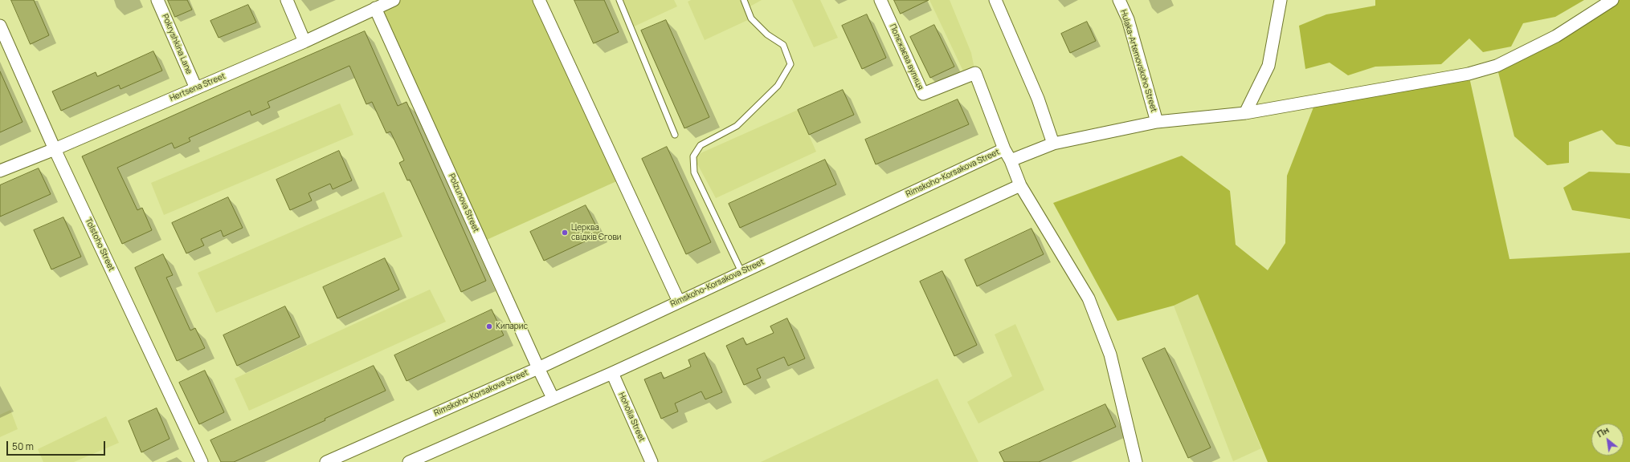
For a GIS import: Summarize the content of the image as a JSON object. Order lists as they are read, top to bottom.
{
  "streets": {
    "street": [
      "Pokryshkina Lane",
      "Полєжаєва вулиця",
      "Hulaka-Artemovskoho Street",
      "Hertsena Street",
      "Rimskoho-Korsakova Street",
      "Polzunova Street",
      "Tolstoho Street",
      "Hoholia Street"
    ]
  },
  "crossings": [
    ["Pokryshkina Lane", "Hertsena Street"],
    ["Полєжаєва вулиця", "Rimskoho-Korsakova Street"],
    ["Hertsena Street", "Polzunova Street"],
    ["Hertsena Street", "Tolstoho Street"],
    ["Rimskoho-Korsakova Street", "Polzunova Street"]
  ],
  "places": ["Церква свідків Єгови", "Кипарис"],
  "scale_bar": "50 m",
  "north": "top left"
}
